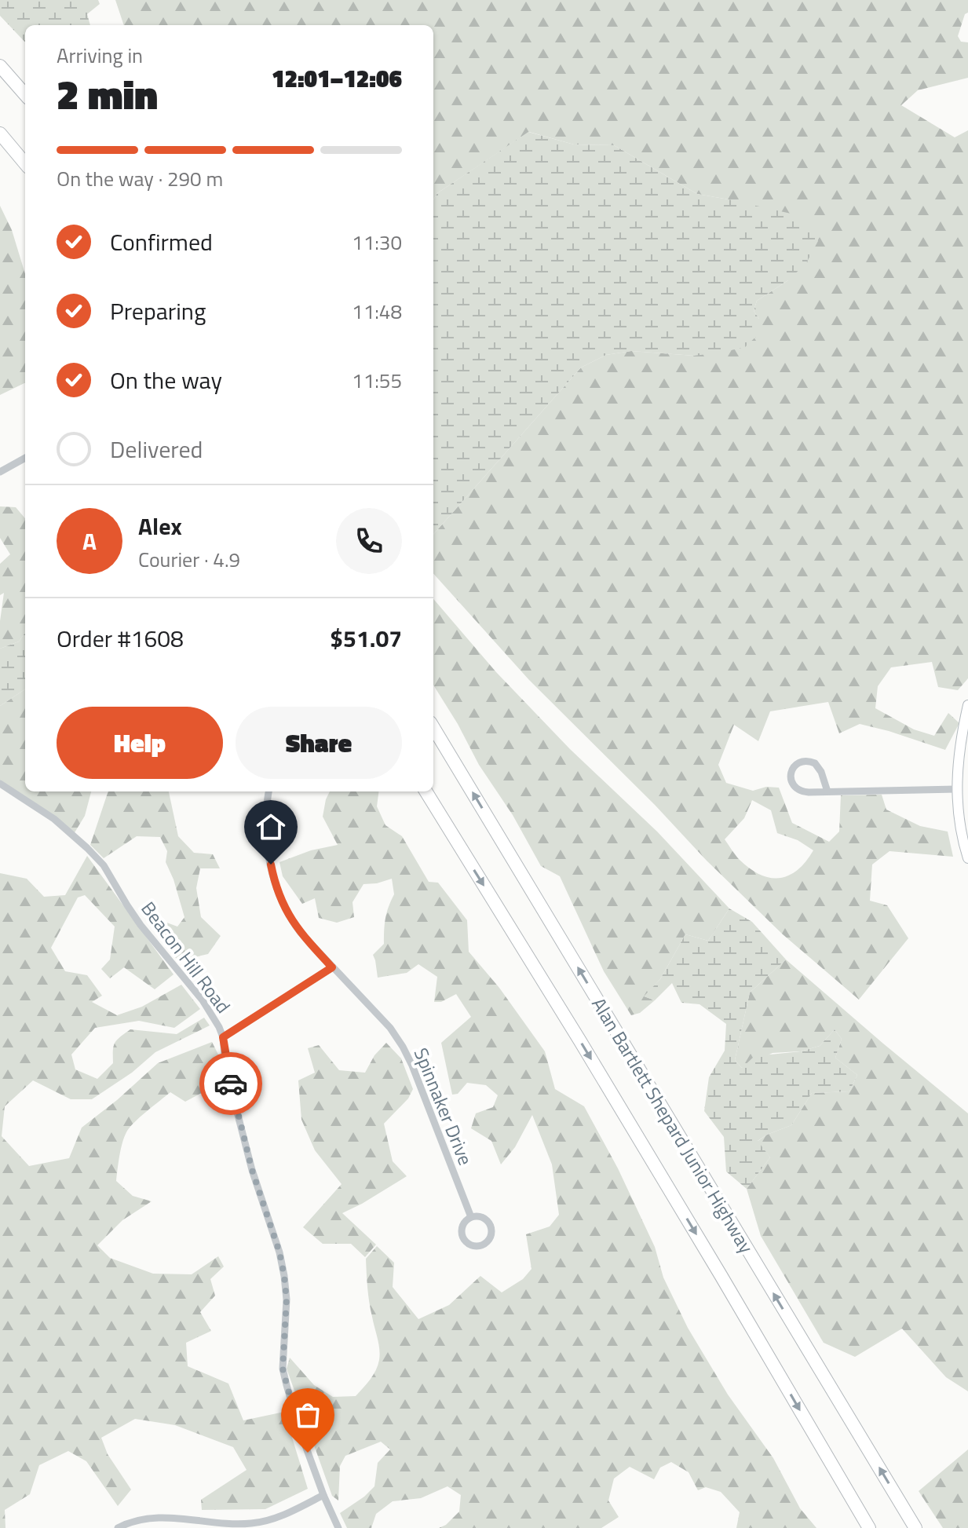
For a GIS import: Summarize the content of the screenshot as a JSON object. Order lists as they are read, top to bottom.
{
  "streets": {
    "highway": ["Alan Bartlett Shepard Junior Highway"],
    "street": ["Beacon Hill Road", "Spinnaker Drive"]
  },
  "page": {
    "heading": ["2 min", "Arriving in", "12:01–12:06"],
    "panel": [
      "Alex",
      "Courier · 4.9",
      "Order #1608",
      "$51.07"
    ],
    "bar": "On the way · 290 m",
    "list": [
      ["Confirmed", "11:30"],
      ["Preparing", "11:48"],
      ["On the way", "11:55"],
      "Delivered"
    ],
    "round": "A",
    "buttons": ["Help", "Share"]
  }
}
